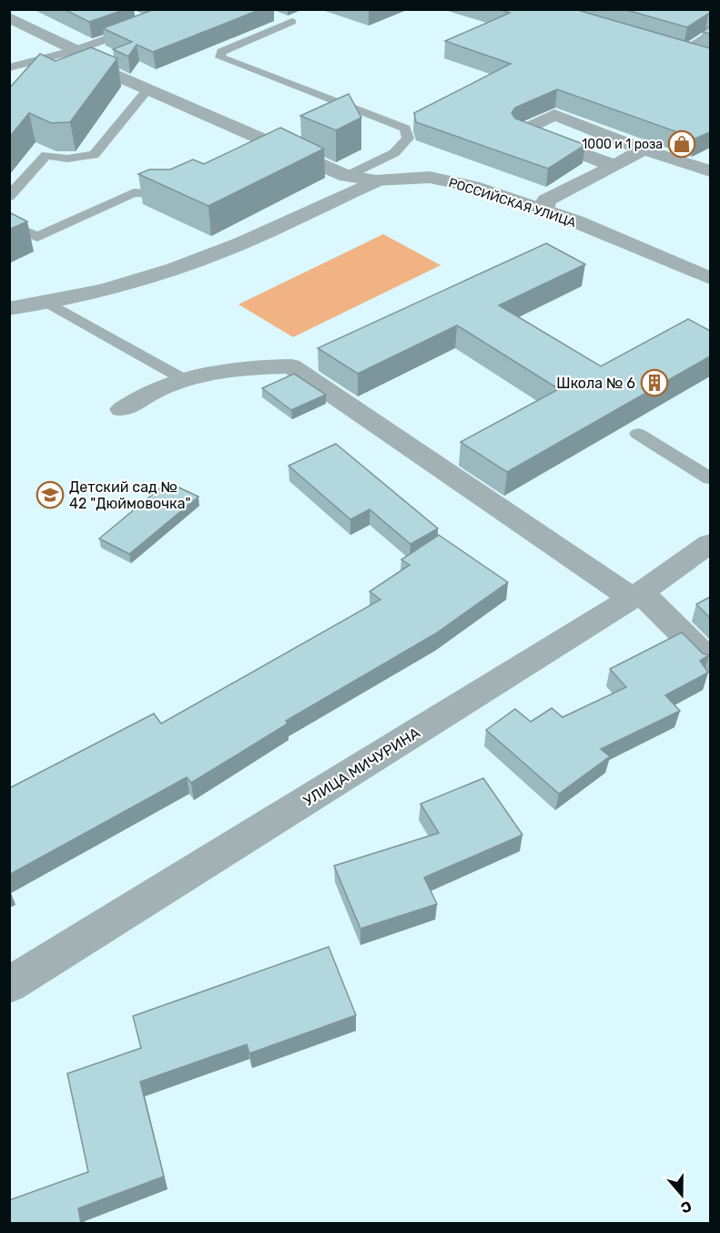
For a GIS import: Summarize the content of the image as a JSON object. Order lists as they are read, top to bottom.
{
  "streets": {
    "street": ["РОССИЙСКАЯ УЛИЦА", "УЛИЦА МИЧУРИНА"]
  },
  "places": {
    "shop": ["1000 и 1 роза"],
    "building": ["Школа № 6"],
    "school or university": ["Детский сад № 42 \"Дюймовочка\""]
  },
  "north": "bottom"
}
